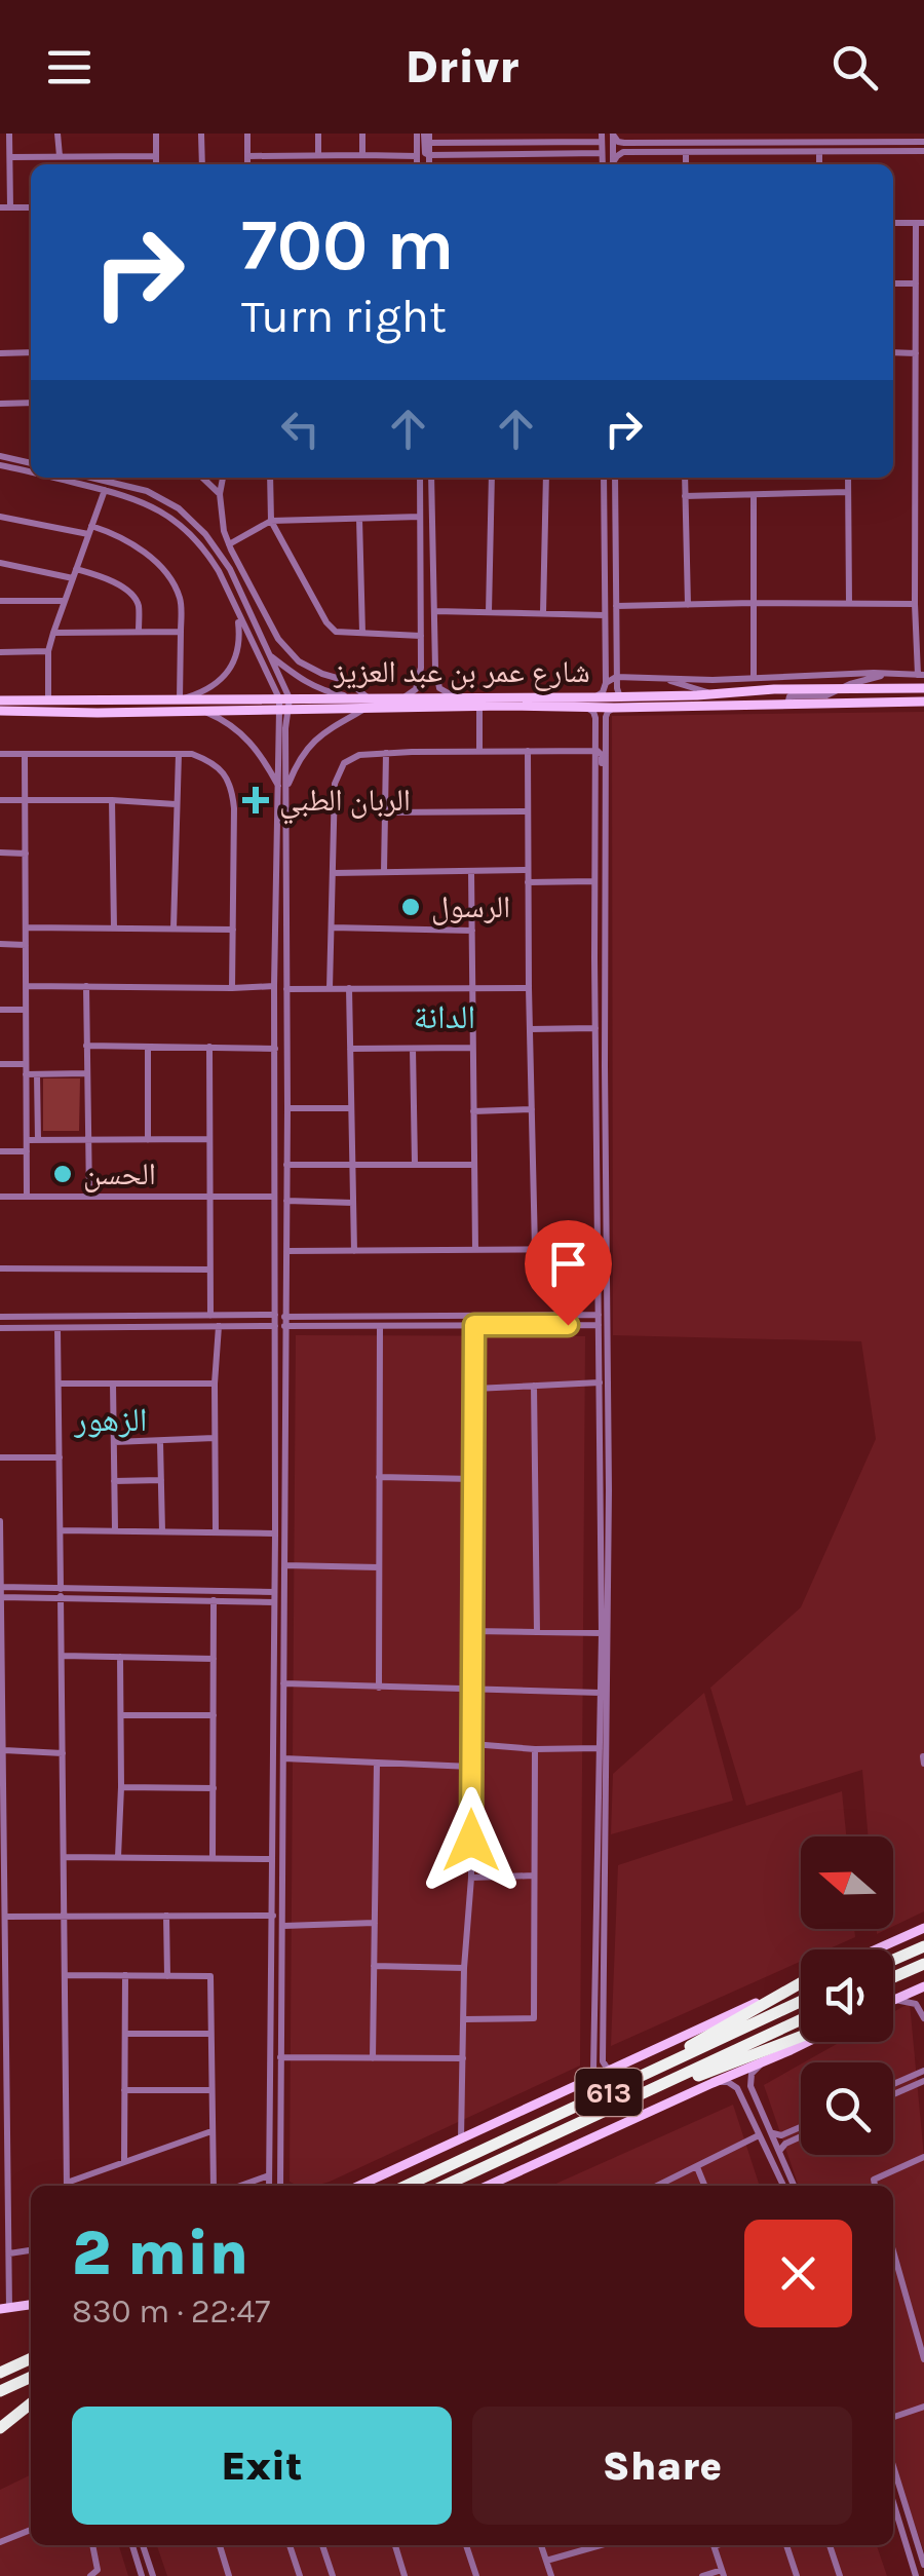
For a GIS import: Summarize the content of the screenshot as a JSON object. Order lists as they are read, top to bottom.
{
  "streets": {
    "highway": ["613"],
    "main road": ["شارع عمر بن عبد العزيز"]
  },
  "districts": ["الدانة", "الزهور"],
  "places": {
    "health": ["الربان الطبي"],
    "other": ["الرسول", "الحسن"]
  },
  "north": "left",
  "page": {
    "header": "Drivr",
    "turn": ["700 m", "Turn right"],
    "heading": ["2 min", "830 m · 22:47"],
    "buttons": ["Exit", "Share"]
  }
}
